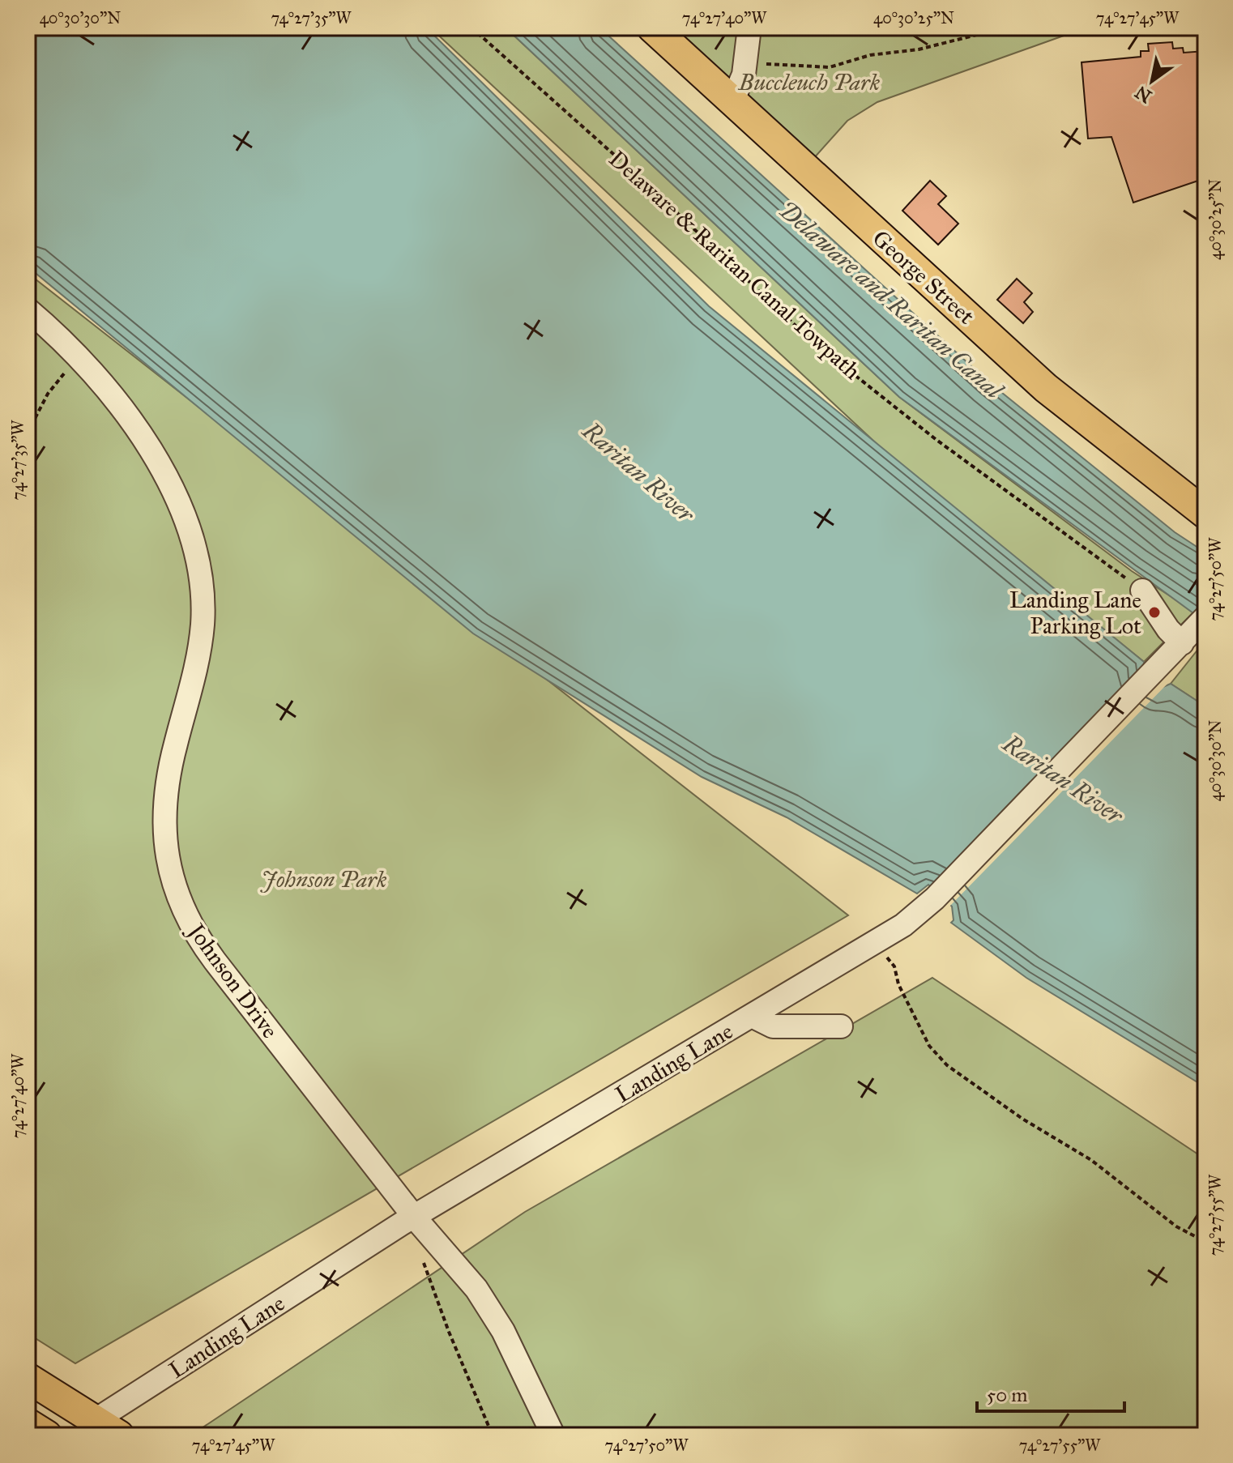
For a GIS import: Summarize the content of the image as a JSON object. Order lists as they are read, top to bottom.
{
  "streets": {
    "main road": ["George Street"],
    "street": ["Johnson Drive", "Landing Lane"],
    "path": ["Delaware & Raritan Canal Towpath"]
  },
  "crossings": [
    ["Johnson Drive", "Landing Lane"]
  ],
  "water": ["Delaware and Raritan Canal", "Raritan River"],
  "parks": ["Buccleuch Park", "Johnson Park"],
  "places": ["Landing Lane Parking Lot"],
  "scale_bar": "50 m",
  "north": "bottom left",
  "coordinates": [
    "40°30'30\"N",
    "74°27'35\"W",
    "74°27'40\"W",
    "40°30'25\"N",
    "74°27'45\"W",
    "74°27'50\"W",
    "74°27'55\"W"
  ]
}
